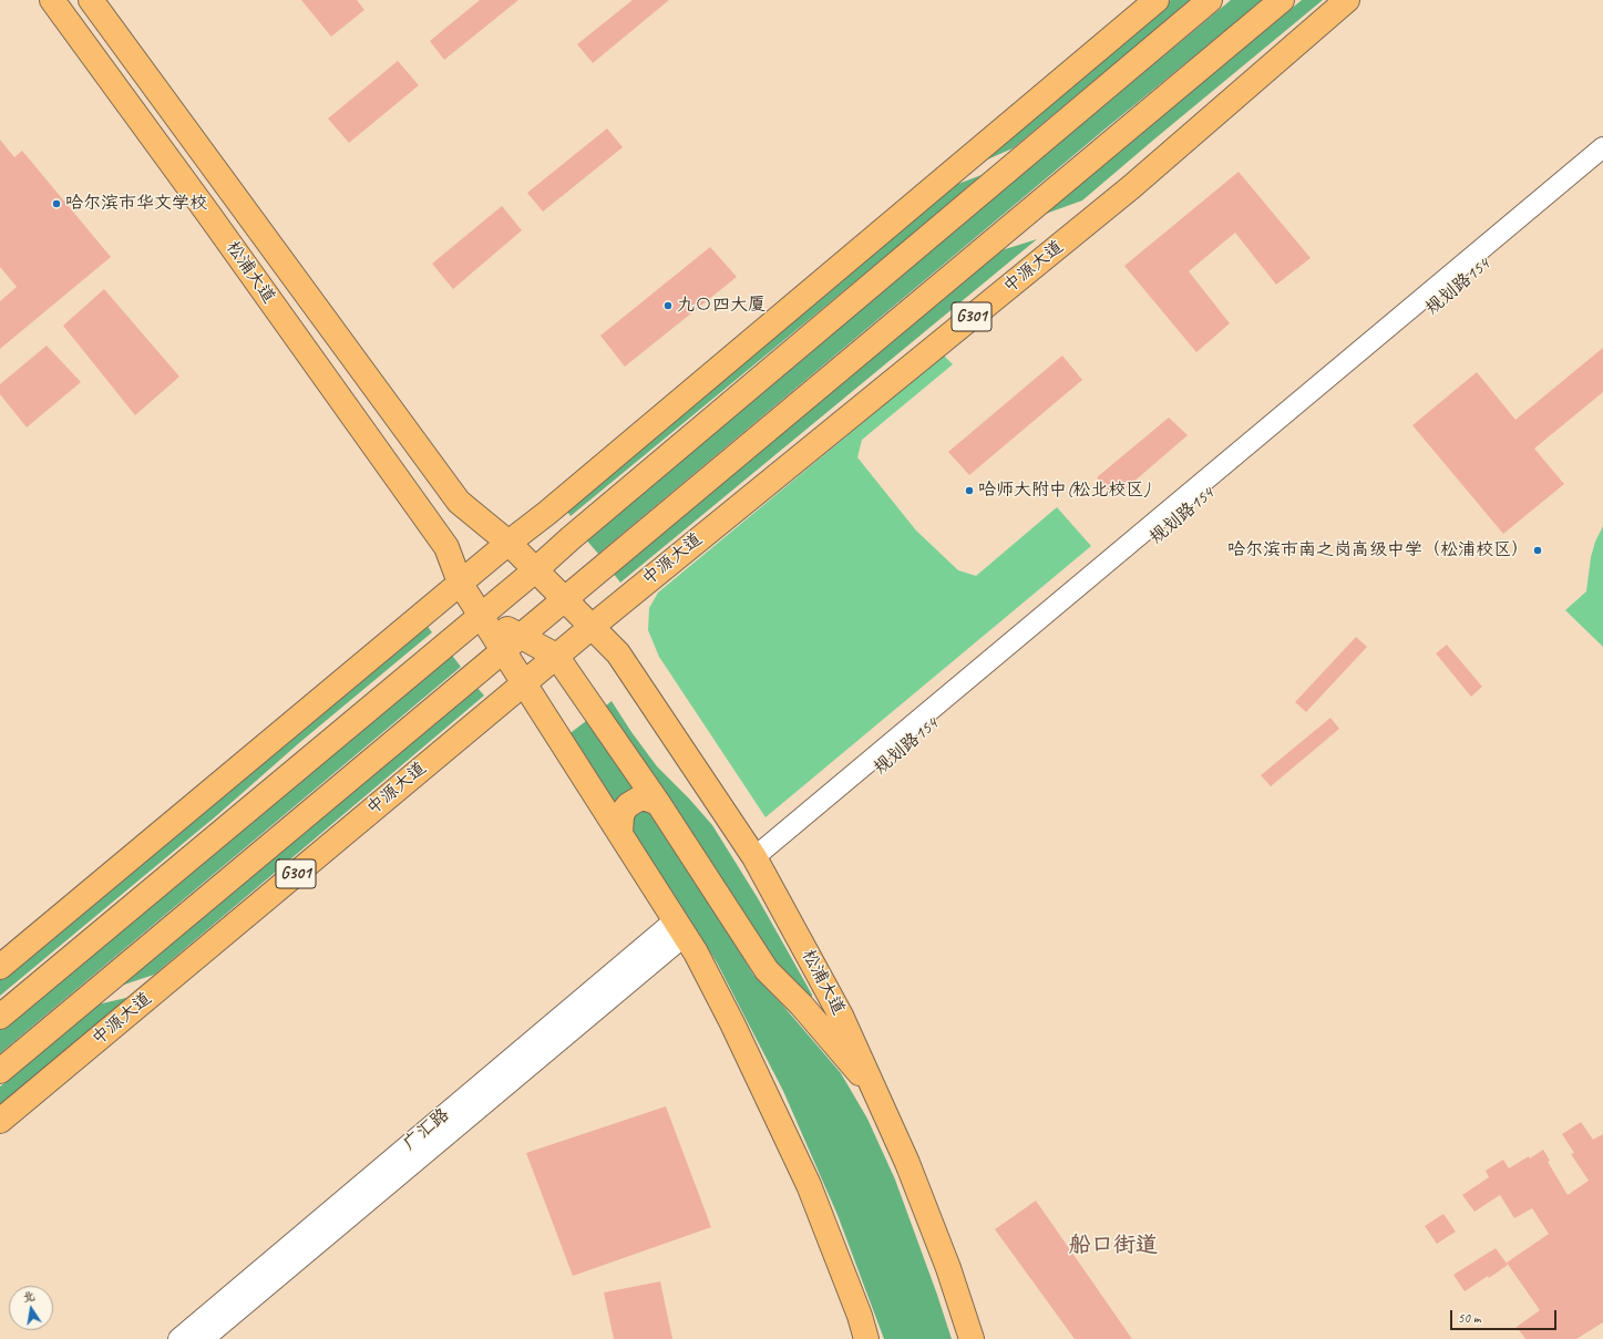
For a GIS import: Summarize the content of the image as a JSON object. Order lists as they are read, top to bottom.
{
  "streets": {
    "highway": ["中源大道", "松浦大道", "G301"],
    "street": ["规划路154", "广汇路"]
  },
  "crossings": [
    ["中源大道", "松浦大道"],
    ["松浦大道", "规划路154"]
  ],
  "districts": ["船口街道"],
  "places": [
    "哈尔滨市华文学校",
    "九〇四大厦",
    "哈师大附中(松北校区)",
    "哈尔滨市南之岗高级中学（松浦校区）"
  ],
  "scale_bar": "50 m",
  "north": "top"
}
